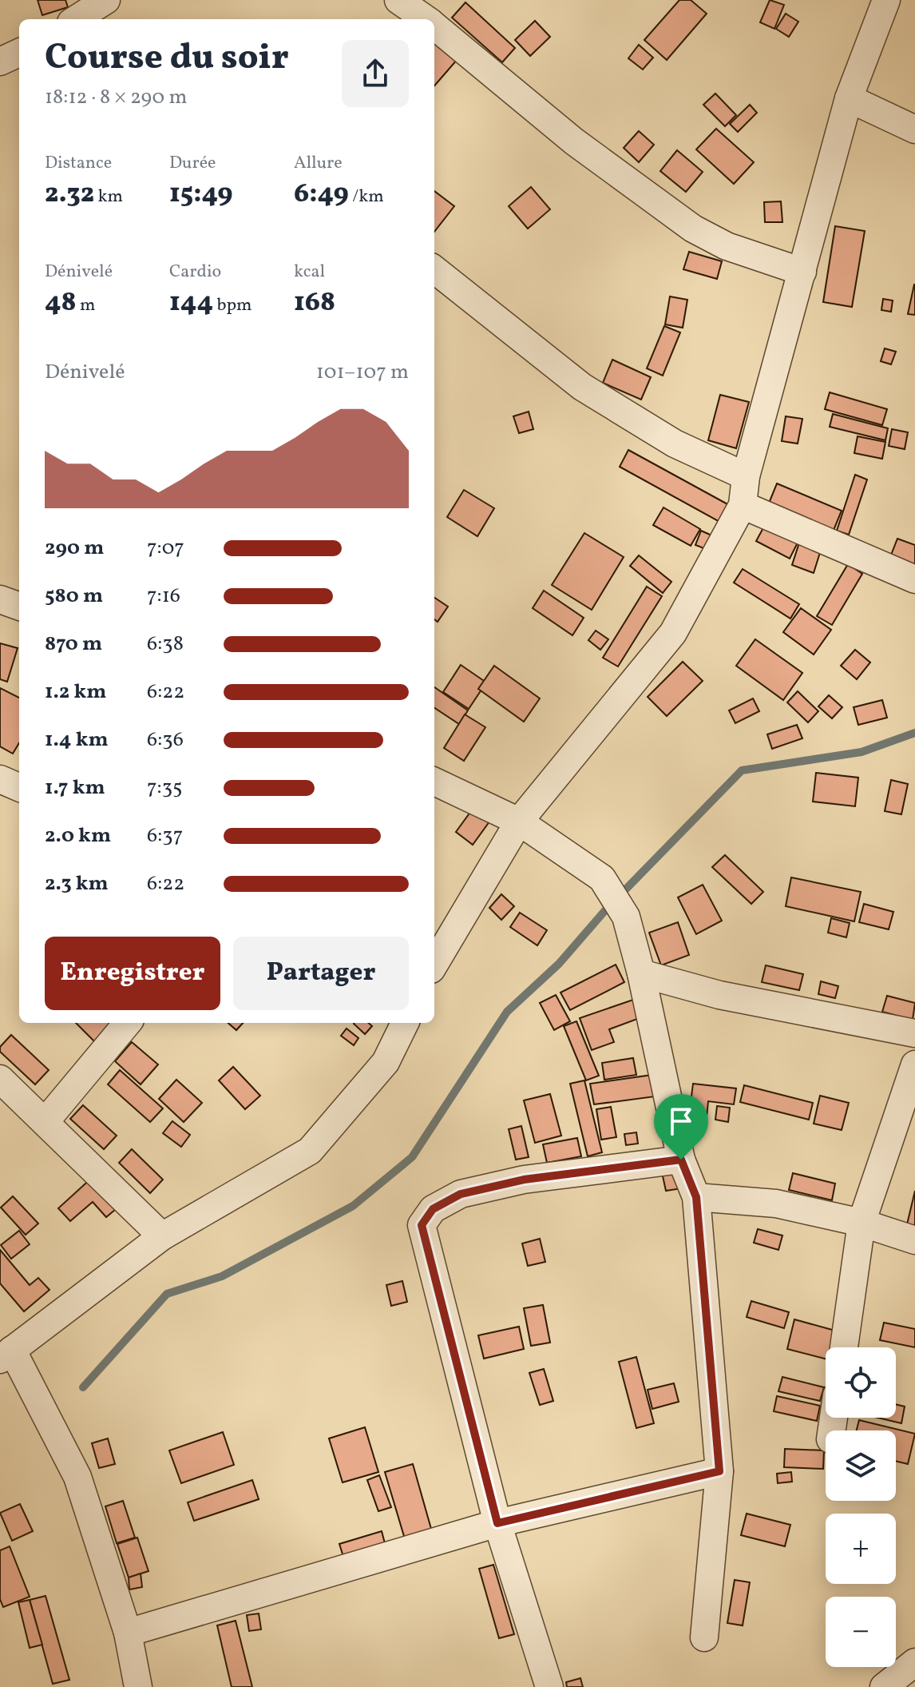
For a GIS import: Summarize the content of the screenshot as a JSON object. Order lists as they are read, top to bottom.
{
  "page": {
    "heading": ["Course du soir", "18:12 · 8 × 290 m"],
    "stats": [
      ["Distance", "2.32 km"],
      ["Durée", "15:49"],
      ["Allure", "6:49 /km"],
      ["Dénivelé", "48 m"],
      ["Cardio", "144 bpm"],
      ["kcal", "168"]
    ],
    "chart": ["Dénivelé", "101–107 m"],
    "list": [
      {
        "name": "290 m",
        "note": "7:07"
      },
      {
        "name": "580 m",
        "note": "7:16"
      },
      {
        "name": "870 m",
        "note": "6:38"
      },
      {
        "name": "1.2 km",
        "note": "6:22"
      },
      {
        "name": "1.4 km",
        "note": "6:36"
      },
      {
        "name": "1.7 km",
        "note": "7:35"
      },
      {
        "name": "2.0 km",
        "note": "6:37"
      },
      {
        "name": "2.3 km",
        "note": "6:22"
      }
    ],
    "buttons": ["Enregistrer", "Partager"],
    "map_buttons": ["+", "−"]
  }
}
